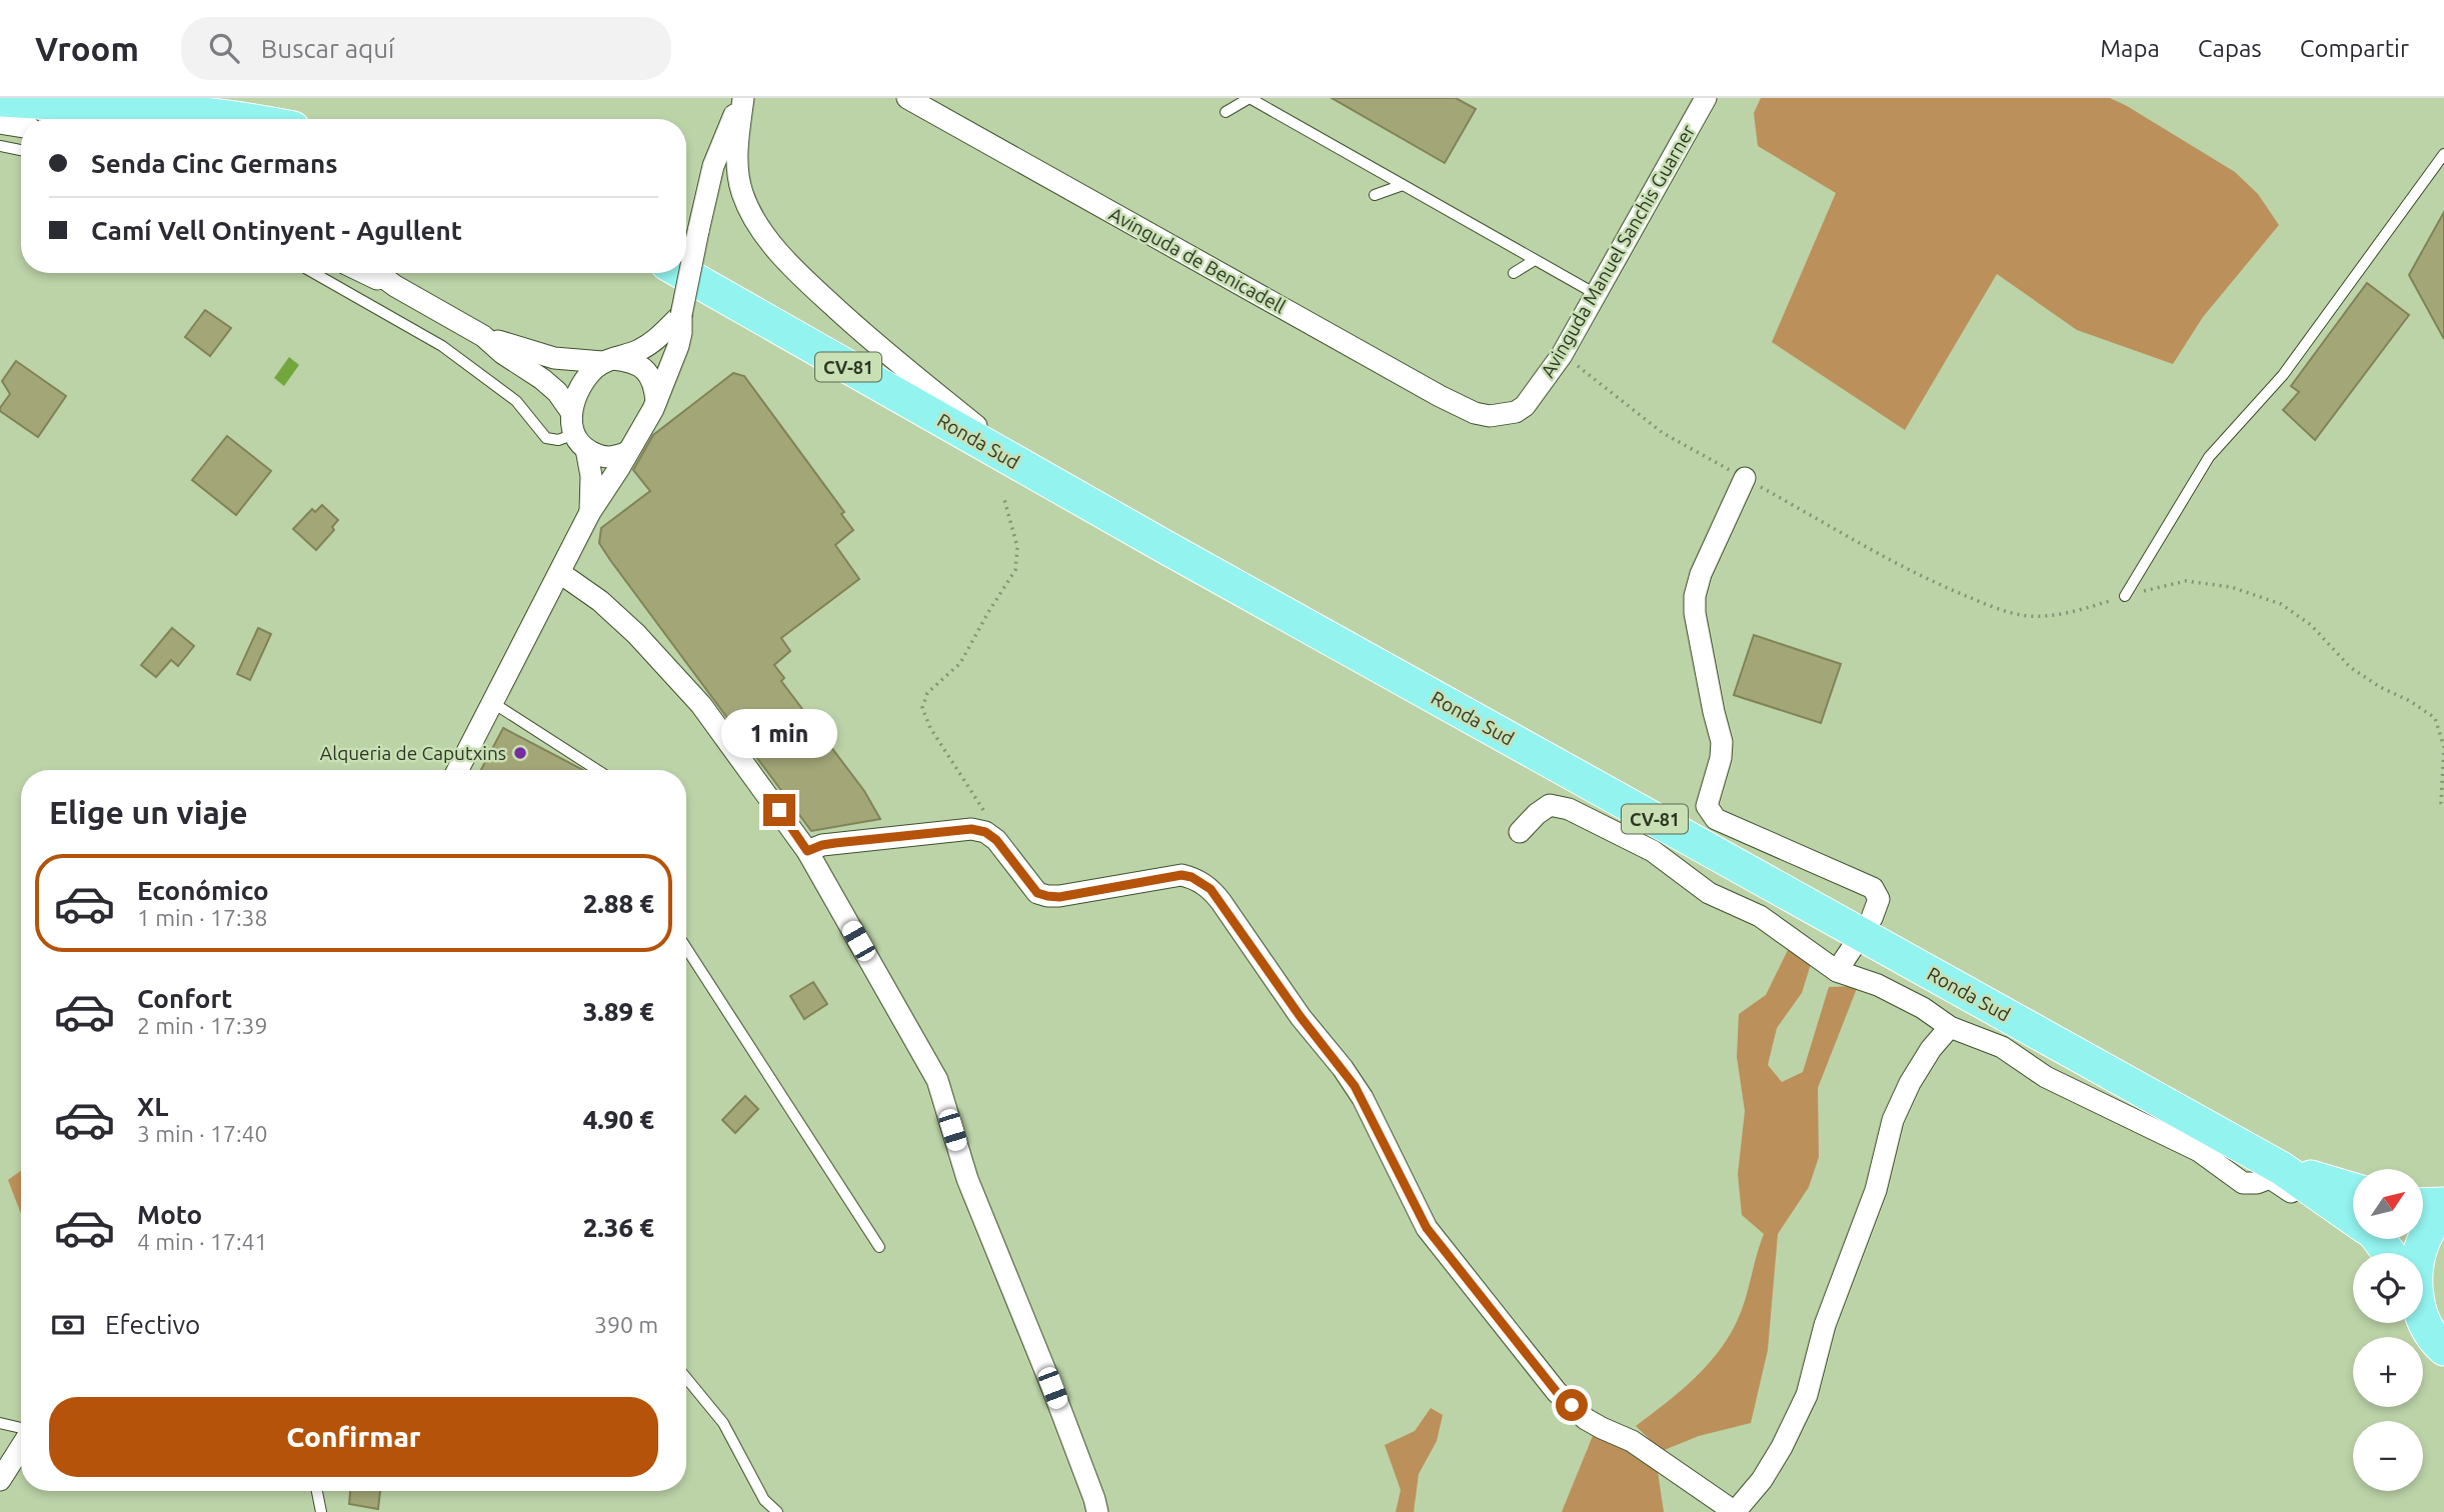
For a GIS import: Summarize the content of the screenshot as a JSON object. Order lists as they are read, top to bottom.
{
  "streets": {
    "main road": ["CV-81", "Ronda Sud"],
    "street": ["Avinguda Manuel Sanchis Guarner", "Avinguda de Benicadell"]
  },
  "crossings": [
    ["Avinguda Manuel Sanchis Guarner", "Avinguda de Benicadell"],
    ["CV-81", "Ronda Sud"]
  ],
  "places": ["Alqueria de Caputxins"],
  "north": "top right",
  "page": {
    "header": "Vroom",
    "search": "Buscar aquí",
    "nav": ["Mapa", "Capas", "Compartir"],
    "banner": ["Senda Cinc Germans", "Camí Vell Ontinyent - Agullent"],
    "bubble": "1 min",
    "heading": "Elige un viaje",
    "list": [
      {
        "name": "Económico",
        "note": "1 min · 17:38",
        "value": "2.88 €"
      },
      {
        "name": "Confort",
        "note": "2 min · 17:39",
        "value": "3.89 €"
      },
      {
        "name": "XL",
        "note": "3 min · 17:40",
        "value": "4.90 €"
      },
      {
        "name": "Moto",
        "note": "4 min · 17:41",
        "value": "2.36 €"
      }
    ],
    "map_buttons": ["+", "−"],
    "pay": ["Efectivo", "390 m"],
    "buttons": "Confirmar"
  }
}
